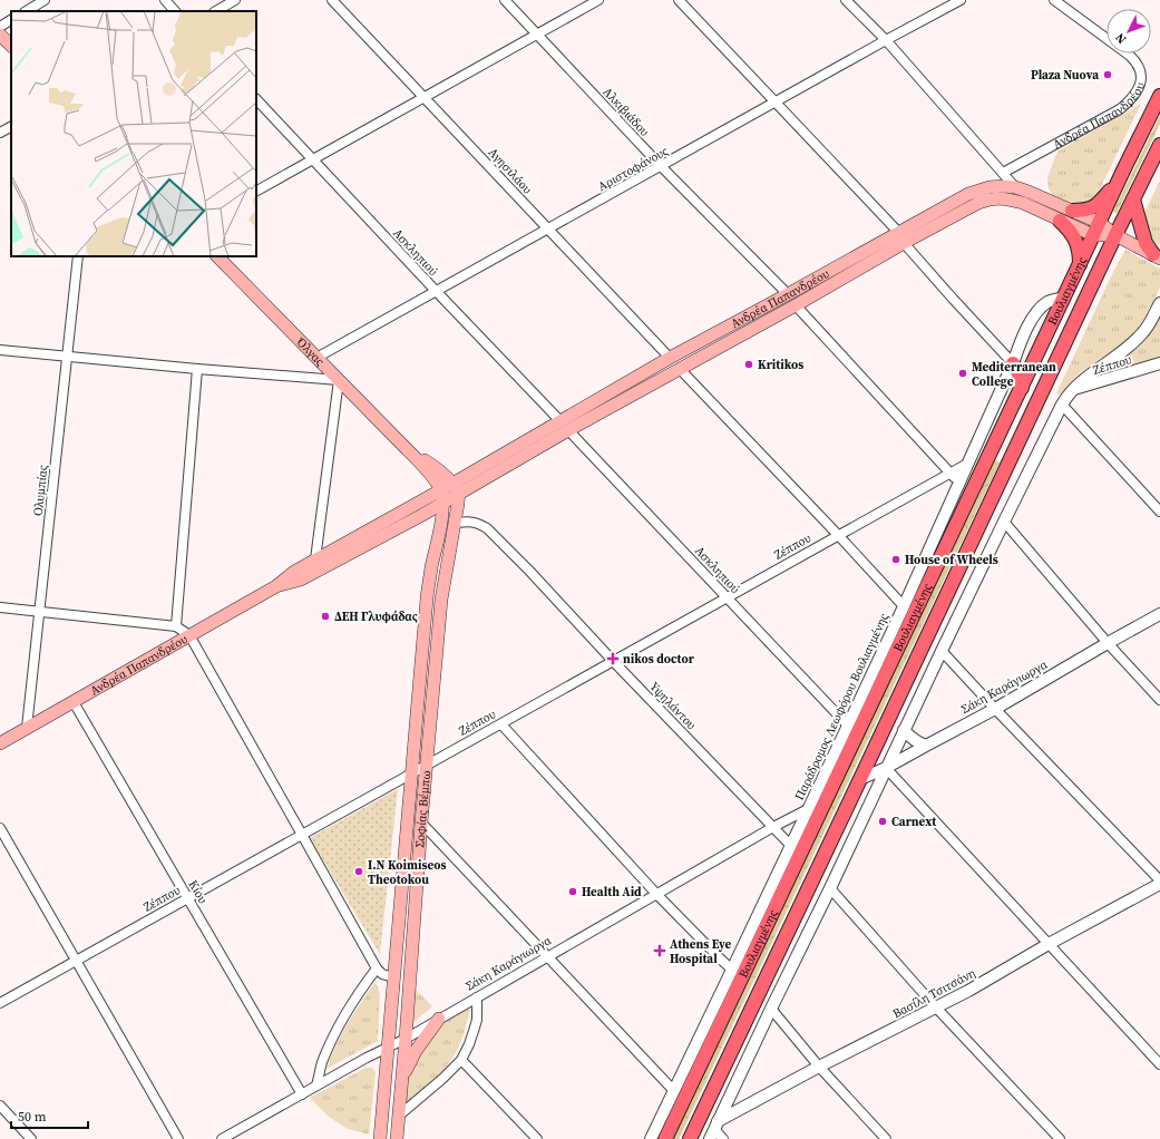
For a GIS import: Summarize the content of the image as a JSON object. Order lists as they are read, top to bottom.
{
  "streets": {
    "main road": [
      "Ανδρέα Παπανδρέου",
      "Βουλιαγμένης",
      "Όλγας",
      "Σοφίας Βέμπω"
    ],
    "street": [
      "Αλκιβιάδου",
      "Αριστοφάνους",
      "Αγησιλάου",
      "Ασκληπιού",
      "Ζέππου",
      "Ολυμπίας",
      "Σάκη Καράγιωργα",
      "Υψηλάντου",
      "Παράδρομος Λεωφόρου Βουλιαγμένης",
      "Κίου",
      "Βασίλη Τσιτσάνη"
    ]
  },
  "crossings": [
    ["Αλκιβιάδου", "Ανδρέα Παπανδρέου"],
    ["Αλκιβιάδου", "Αριστοφάνους"],
    ["Ανδρέα Παπανδρέου", "Αγησιλάου"],
    ["Ανδρέα Παπανδρέου", "Ασκληπιού"],
    ["Ανδρέα Παπανδρέου", "Βουλιαγμένης"],
    ["Ανδρέα Παπανδρέου", "Όλγας"],
    ["Ανδρέα Παπανδρέου", "Ολυμπίας"],
    ["Ανδρέα Παπανδρέου", "Σοφίας Βέμπω"],
    ["Ανδρέα Παπανδρέου", "Κίου"],
    ["Αριστοφάνους", "Αγησιλάου"],
    ["Αριστοφάνους", "Ασκληπιού"],
    ["Αριστοφάνους", "Όλγας"],
    ["Ασκληπιού", "Ζέππου"],
    ["Ασκληπιού", "Παράδρομος Λεωφόρου Βουλιαγμένης"],
    ["Βουλιαγμένης", "Σάκη Καράγιωργα"],
    ["Βουλιαγμένης", "Παράδρομος Λεωφόρου Βουλιαγμένης"],
    ["Όλγας", "Σοφίας Βέμπω"],
    ["Ζέππου", "Υψηλάντου"],
    ["Ζέππου", "Παράδρομος Λεωφόρου Βουλιαγμένης"],
    ["Ζέππου", "Σοφίας Βέμπω"],
    ["Ζέππου", "Κίου"],
    ["Σάκη Καράγιωργα", "Υψηλάντου"],
    ["Σάκη Καράγιωργα", "Παράδρομος Λεωφόρου Βουλιαγμένης"],
    ["Σάκη Καράγιωργα", "Σοφίας Βέμπω"],
    ["Σάκη Καράγιωργα", "Κίου"],
    ["Υψηλάντου", "Παράδρομος Λεωφόρου Βουλιαγμένης"],
    ["Υψηλάντου", "Σοφίας Βέμπω"]
  ],
  "places": {
    "other": [
      "Plaza Nuova",
      "Kritikos",
      "Mediterranean College",
      "House of Wheels",
      "ΔΕΗ Γλυφάδας",
      "Carnext",
      "I.N Koimiseos Theotokou",
      "Health Aid"
    ],
    "health": ["nikos doctor", "Athens Eye Hospital"]
  },
  "scale_bar": "50 m",
  "north": "bottom left"
}
